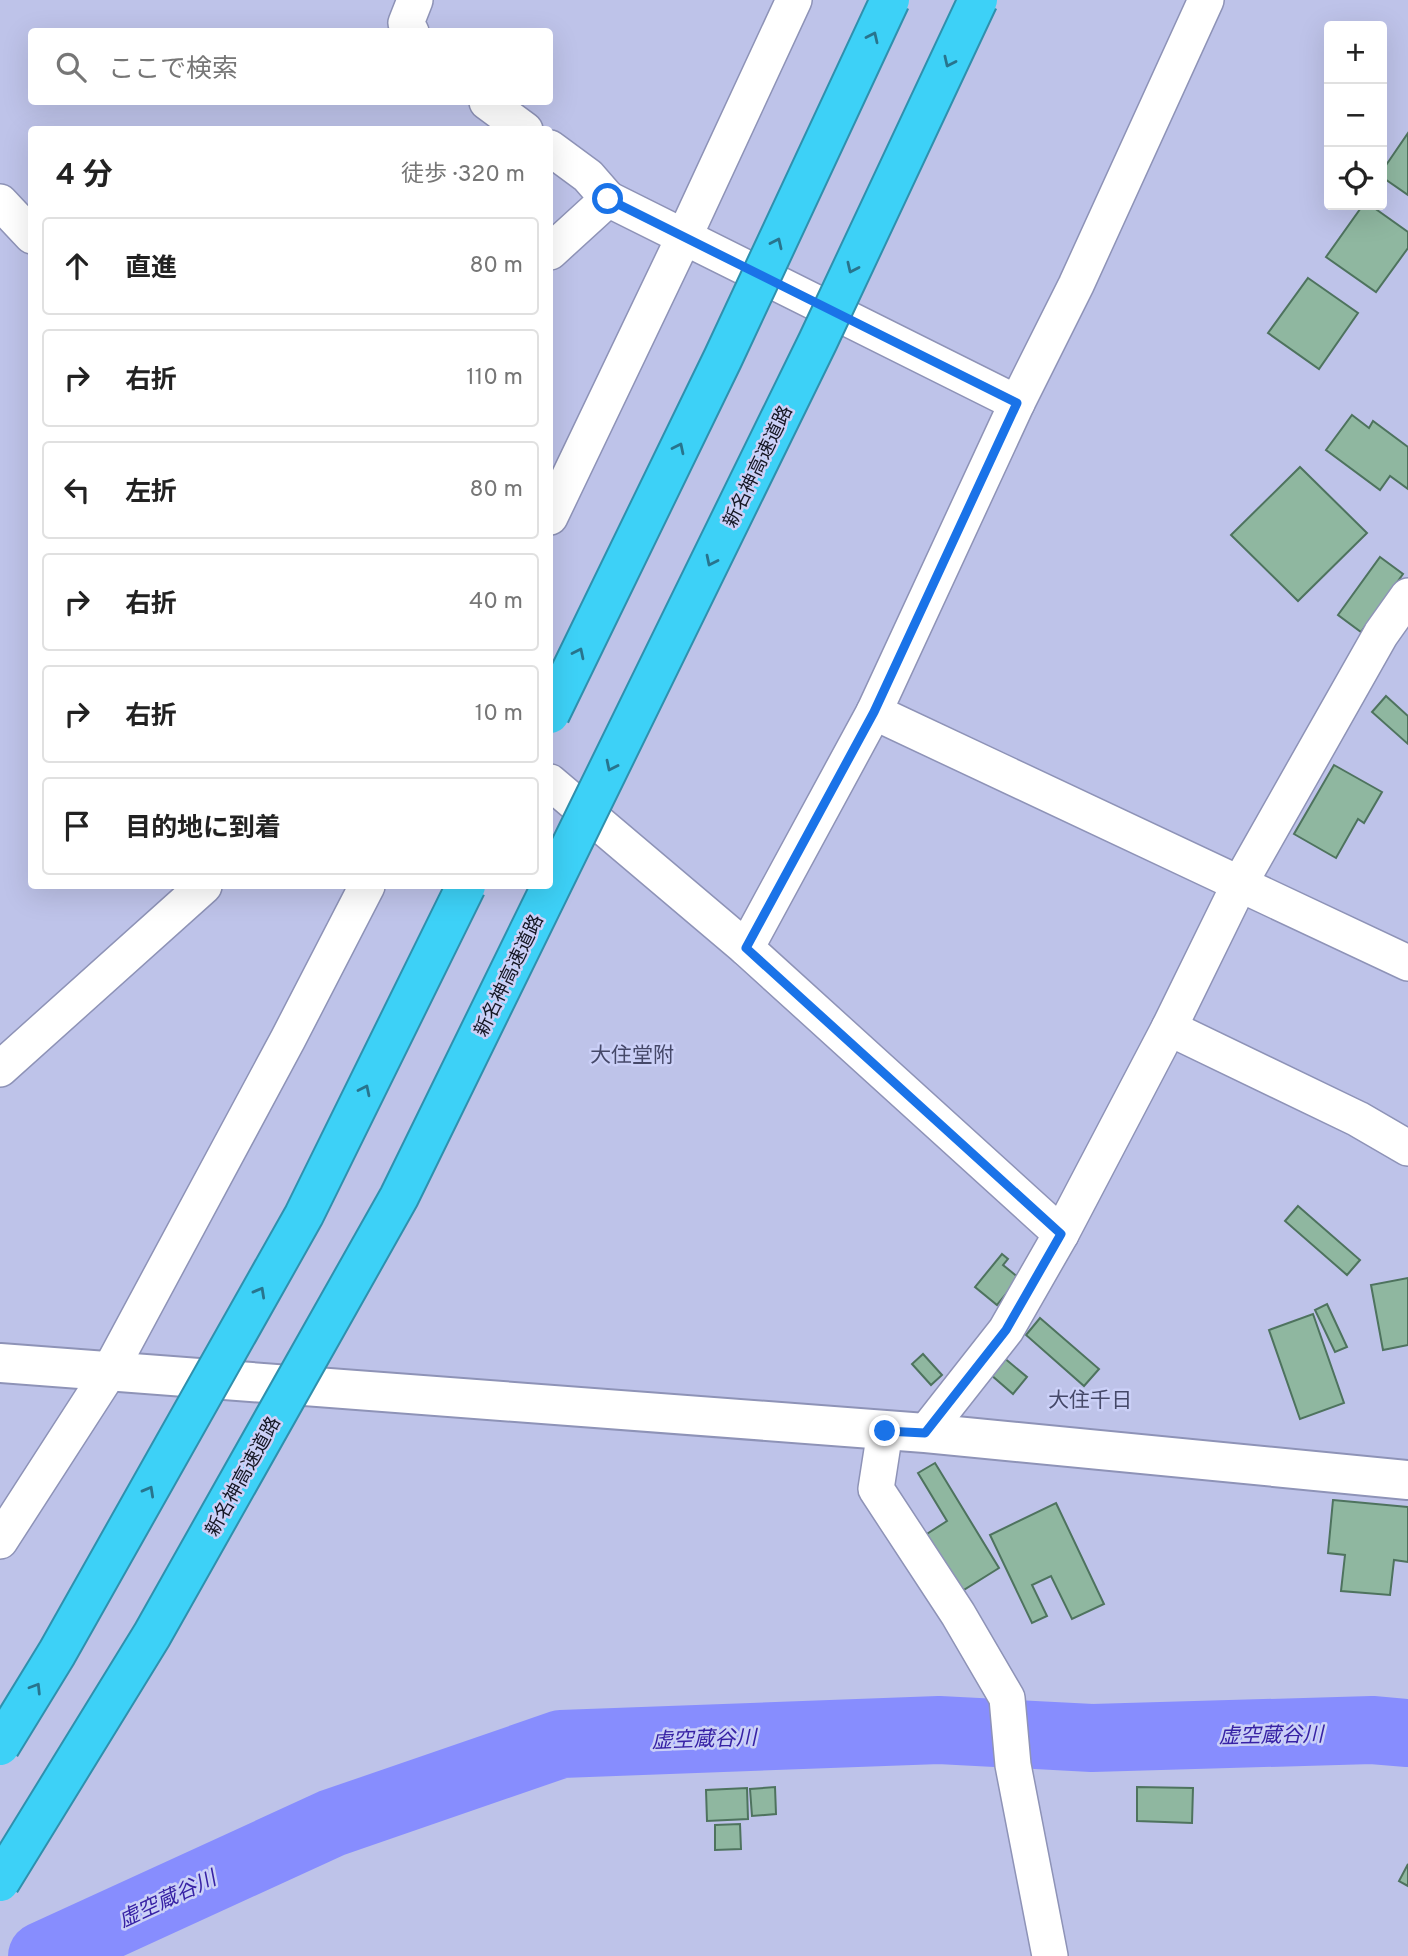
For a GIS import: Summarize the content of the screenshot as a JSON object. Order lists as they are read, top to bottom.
{
  "streets": {
    "highway": ["新名神高速道路"]
  },
  "districts": ["大住堂附", "大住千日"],
  "water": ["虚空蔵谷川"],
  "page": {
    "map_buttons": ["+", "−"],
    "search": "ここで検索",
    "heading": ["4 分", "徒歩 · 320 m"],
    "list": [
      ["直進", "80 m"],
      ["右折", "110 m"],
      ["左折", "80 m"],
      ["右折", "40 m"],
      ["右折", "10 m"],
      "目的地に到着"
    ]
  }
}
